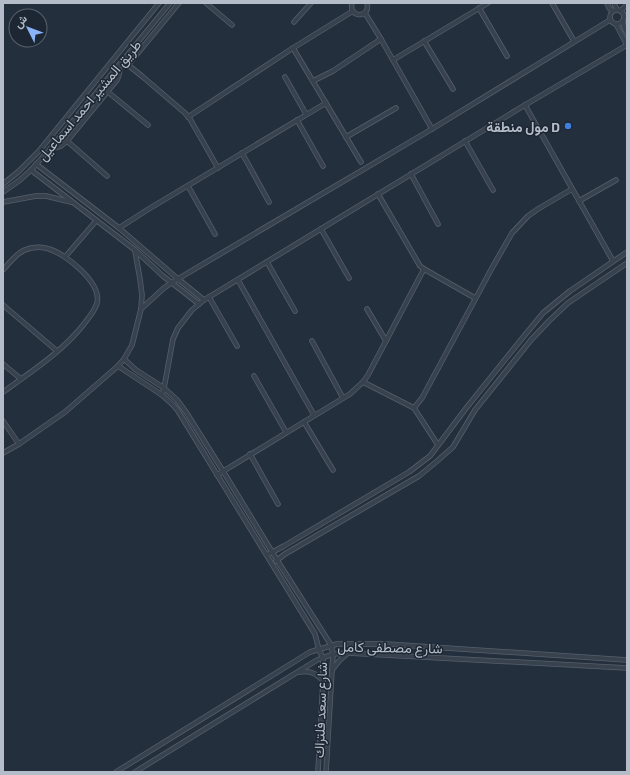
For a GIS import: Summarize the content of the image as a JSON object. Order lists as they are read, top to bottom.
{
  "streets": {
    "street": ["طريق المشير احمد اسماعيل", "شارع مصطفى كامل", "شارع سعد فلتراك"]
  },
  "crossings": [
    ["شارع مصطفى كامل", "شارع سعد فلتراك"]
  ],
  "places": ["مول منطقة D"],
  "north": "top left"
}
